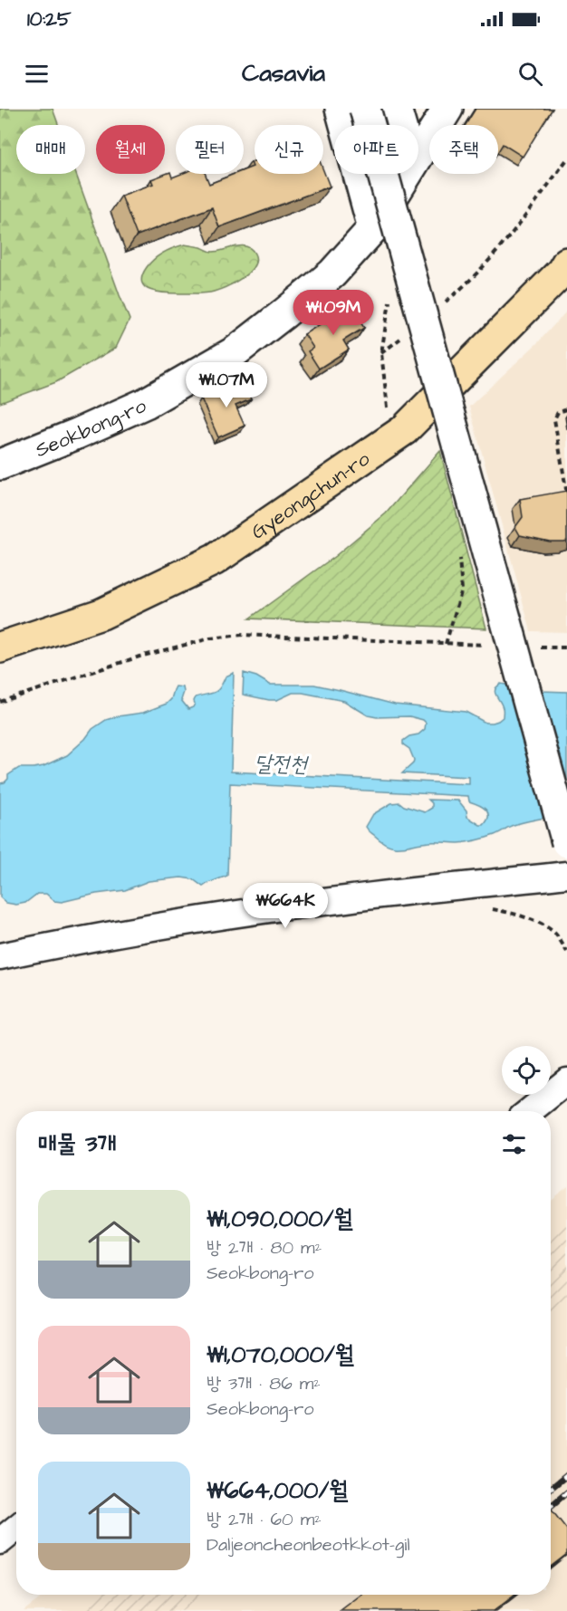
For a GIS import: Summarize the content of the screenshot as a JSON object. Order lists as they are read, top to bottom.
{
  "streets": {
    "main road": ["Seokbong-ro", "Gyeongchun-ro"]
  },
  "water": ["달전천"],
  "page": {
    "status": "10:25",
    "header": "Casavia",
    "chip": [
      "매매",
      "월세",
      "필터",
      "신규",
      "아파트",
      "주택"
    ],
    "price": ["₩1.09M", "₩1.07M", "₩664K"],
    "heading": "매물 3개",
    "list": [
      {
        "name": "₩1,090,000/월",
        "note": "방 2개 · 80 m² · Seokbong-ro"
      },
      {
        "name": "₩1,070,000/월",
        "note": "방 3개 · 86 m² · Seokbong-ro"
      },
      {
        "name": "₩664,000/월",
        "note": "방 2개 · 60 m² · Daljeoncheonbeotkkot-gil"
      }
    ]
  }
}
